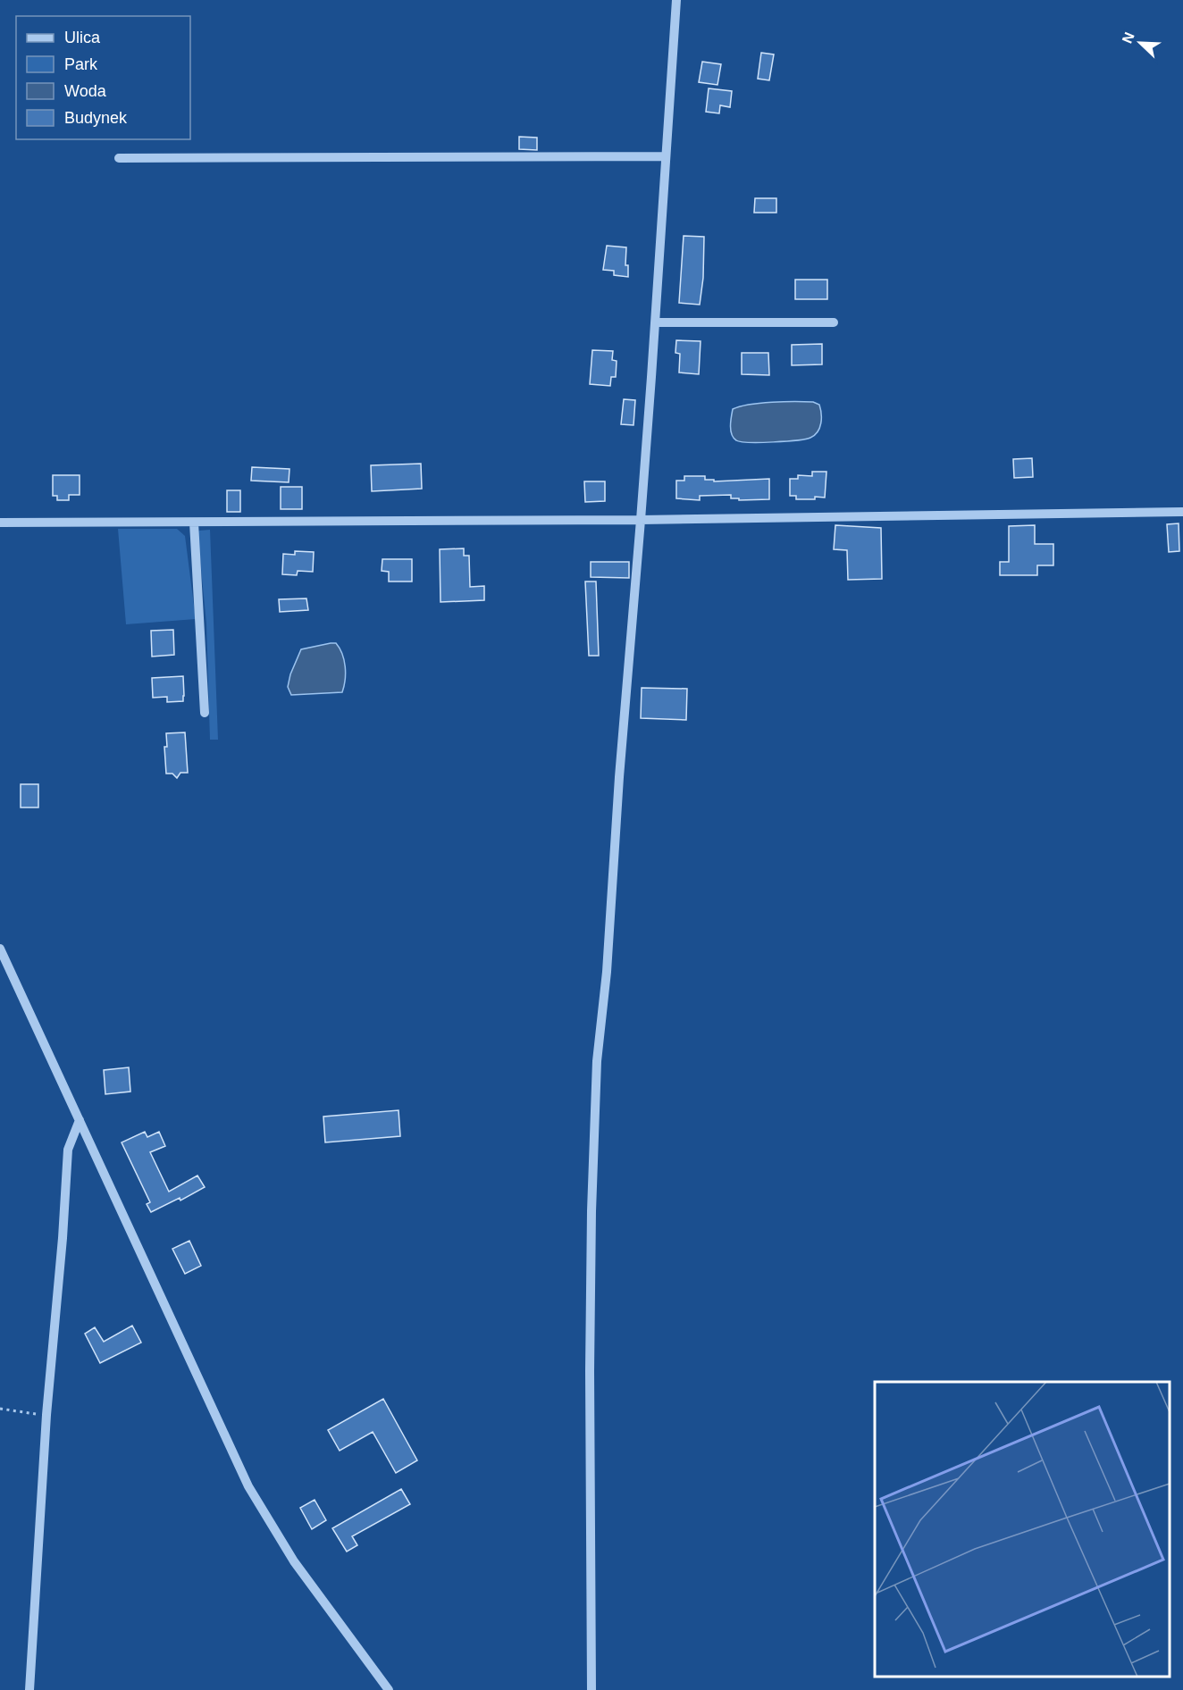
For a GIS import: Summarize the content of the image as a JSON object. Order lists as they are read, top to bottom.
{
  "legend": [
    "Ulica",
    "Park",
    "Woda",
    "Budynek"
  ],
  "north": "top left"
}
